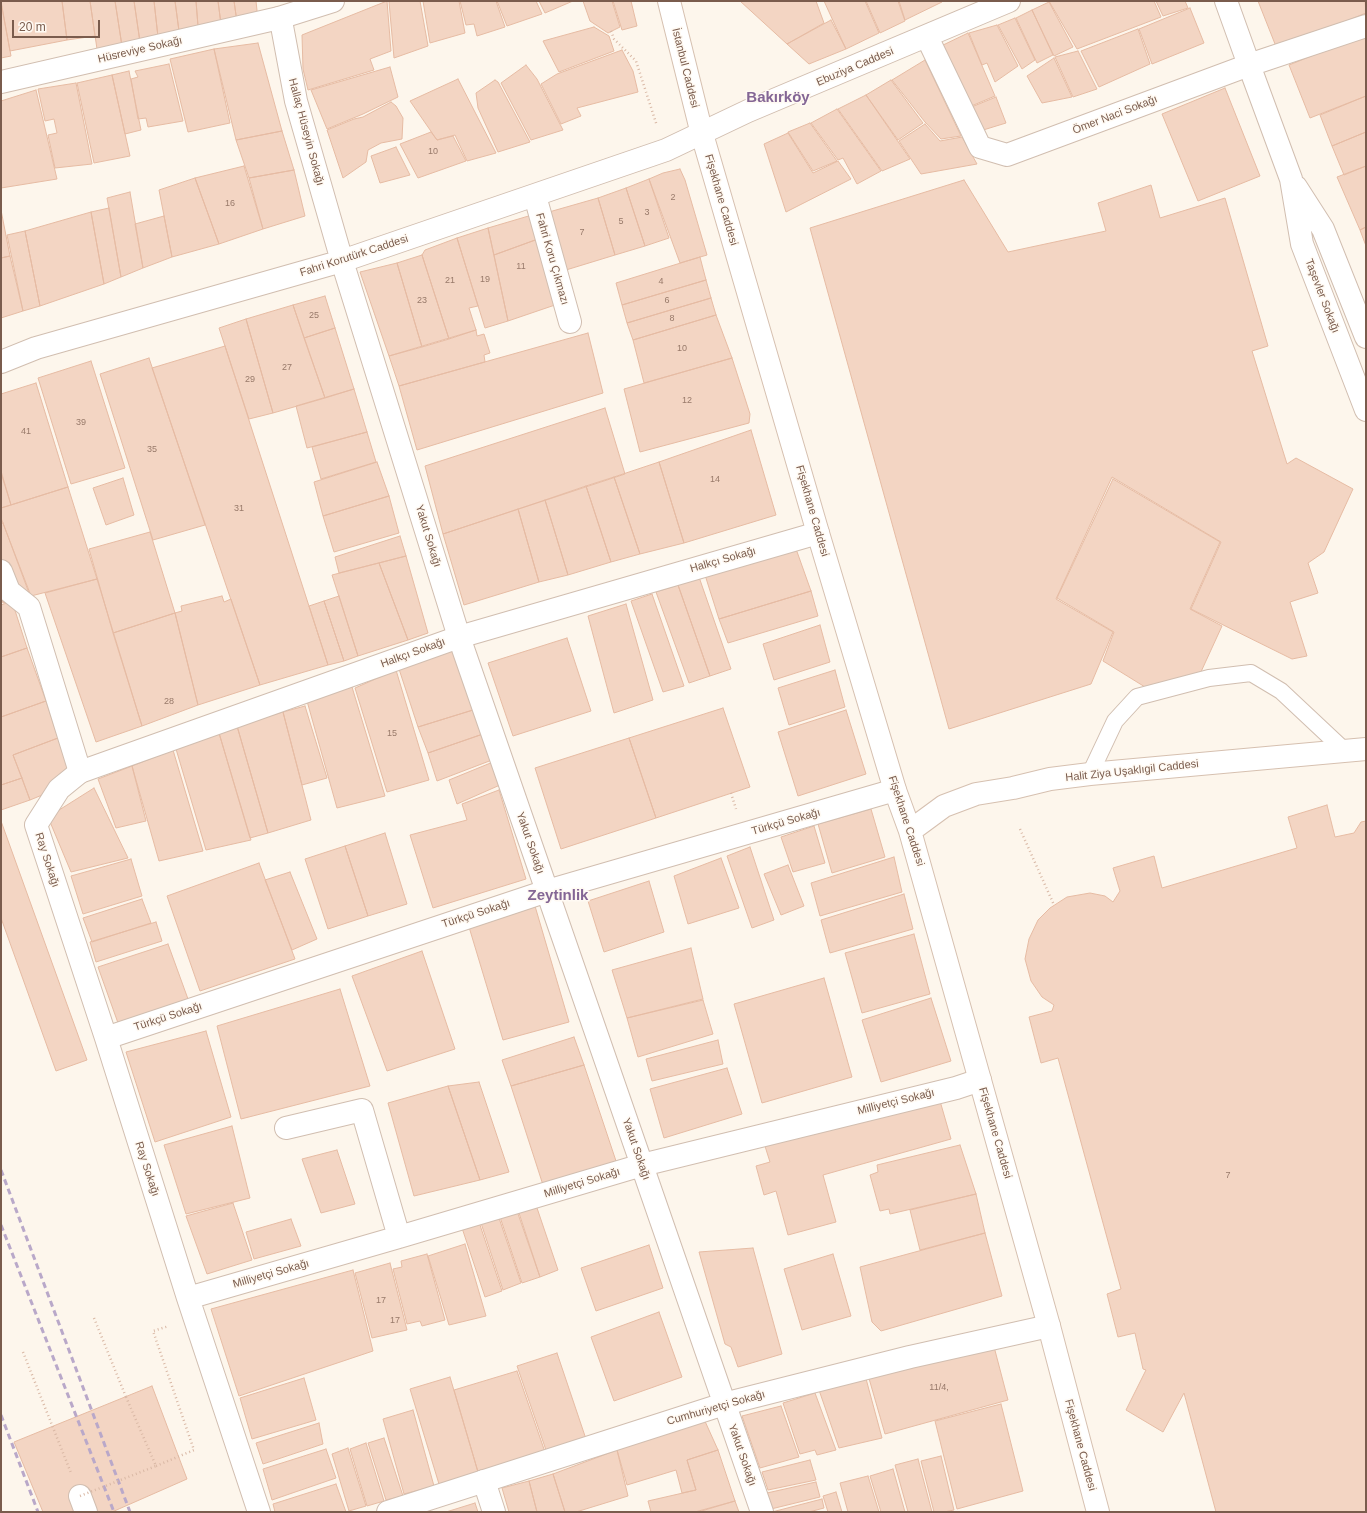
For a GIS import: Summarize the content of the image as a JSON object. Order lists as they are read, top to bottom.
{
  "streets": {
    "street": [
      "Hüsreviye Sokağı",
      "Ebuziya Caddesi",
      "İstanbul Caddesi",
      "Ömer Naci Sokağı",
      "Hallaç Hüseyin Sokağı",
      "Fişekhane Caddesi",
      "Fahri Korutürk Caddesi",
      "Fahri Koru Çıkmazı",
      "Taşevler Sokağı",
      "Yakut Sokağı",
      "Halkçı Sokağı",
      "Halit Ziya Uşaklıgil Caddesi",
      "Türkçü Sokağı",
      "Ray Sokağı",
      "Milliyetçi Sokağı",
      "Cumhuriyetçi Sokağı"
    ]
  },
  "crossings": [
    ["Hüsreviye Sokağı", "Hallaç Hüseyin Sokağı"],
    ["Ebuziya Caddesi", "İstanbul Caddesi"],
    ["Ebuziya Caddesi", "Ömer Naci Sokağı"],
    ["Ebuziya Caddesi", "Fişekhane Caddesi"],
    ["Ebuziya Caddesi", "Fahri Korutürk Caddesi"],
    ["İstanbul Caddesi", "Fişekhane Caddesi"],
    ["İstanbul Caddesi", "Fahri Korutürk Caddesi"],
    ["Ömer Naci Sokağı", "Taşevler Sokağı"],
    ["Hallaç Hüseyin Sokağı", "Fahri Korutürk Caddesi"],
    ["Hallaç Hüseyin Sokağı", "Yakut Sokağı"],
    ["Fişekhane Caddesi", "Fahri Korutürk Caddesi"],
    ["Fişekhane Caddesi", "Halkçı Sokağı"],
    ["Fişekhane Caddesi", "Halit Ziya Uşaklıgil Caddesi"],
    ["Fişekhane Caddesi", "Türkçü Sokağı"],
    ["Fişekhane Caddesi", "Milliyetçi Sokağı"],
    ["Fişekhane Caddesi", "Cumhuriyetçi Sokağı"],
    ["Fahri Korutürk Caddesi", "Fahri Koru Çıkmazı"],
    ["Fahri Korutürk Caddesi", "Yakut Sokağı"],
    ["Yakut Sokağı", "Halkçı Sokağı"],
    ["Yakut Sokağı", "Türkçü Sokağı"],
    ["Yakut Sokağı", "Milliyetçi Sokağı"],
    ["Yakut Sokağı", "Cumhuriyetçi Sokağı"],
    ["Halkçı Sokağı", "Ray Sokağı"],
    ["Türkçü Sokağı", "Ray Sokağı"],
    ["Ray Sokağı", "Milliyetçi Sokağı"]
  ],
  "districts": ["Bakırköy", "Zeytinlik"],
  "house_numbers": [
    "10",
    "2",
    "16",
    "3",
    "5",
    "7",
    "11",
    "19",
    "21",
    "4",
    "23",
    "6",
    "25",
    "8",
    "10",
    "27",
    "29",
    "12",
    "39",
    "41",
    "35",
    "14",
    "31",
    "28",
    "15",
    "7",
    "17",
    "17",
    "11/4,"
  ],
  "scale_bar": "20 m"
}
